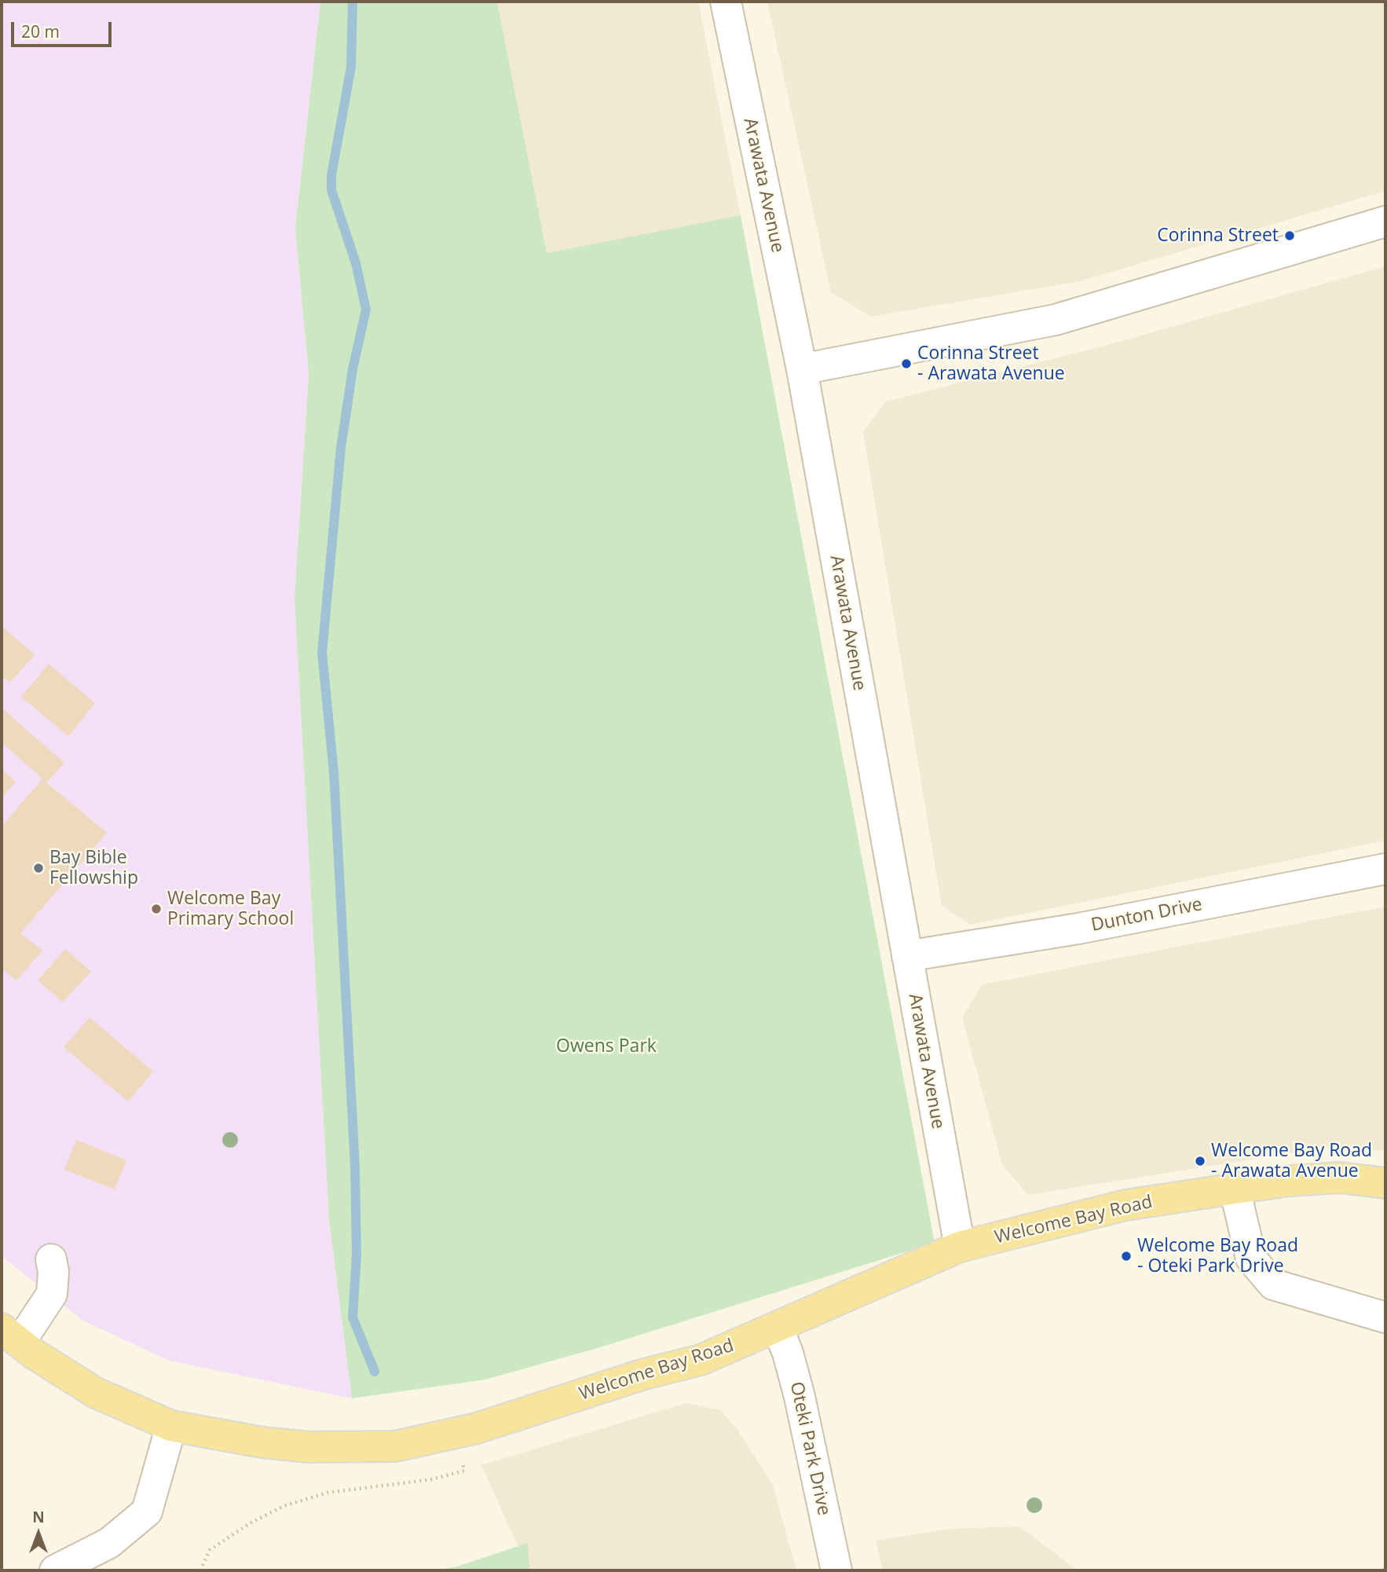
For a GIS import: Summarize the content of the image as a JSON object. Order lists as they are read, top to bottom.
{
  "streets": {
    "main road": ["Welcome Bay Road"],
    "street": ["Arawata Avenue", "Dunton Drive", "Oteki Park Drive"]
  },
  "crossings": [
    ["Arawata Avenue", "Dunton Drive"],
    ["Arawata Avenue", "Welcome Bay Road"],
    ["Welcome Bay Road", "Oteki Park Drive"]
  ],
  "parks": ["Owens Park"],
  "places": [
    "Corinna Street",
    "Corinna Street - Arawata Avenue",
    "Bay Bible Fellowship",
    "Welcome Bay Primary School",
    "Welcome Bay Road - Arawata Avenue",
    "Welcome Bay Road - Oteki Park Drive"
  ],
  "scale_bar": "20 m",
  "north": "top"
}
